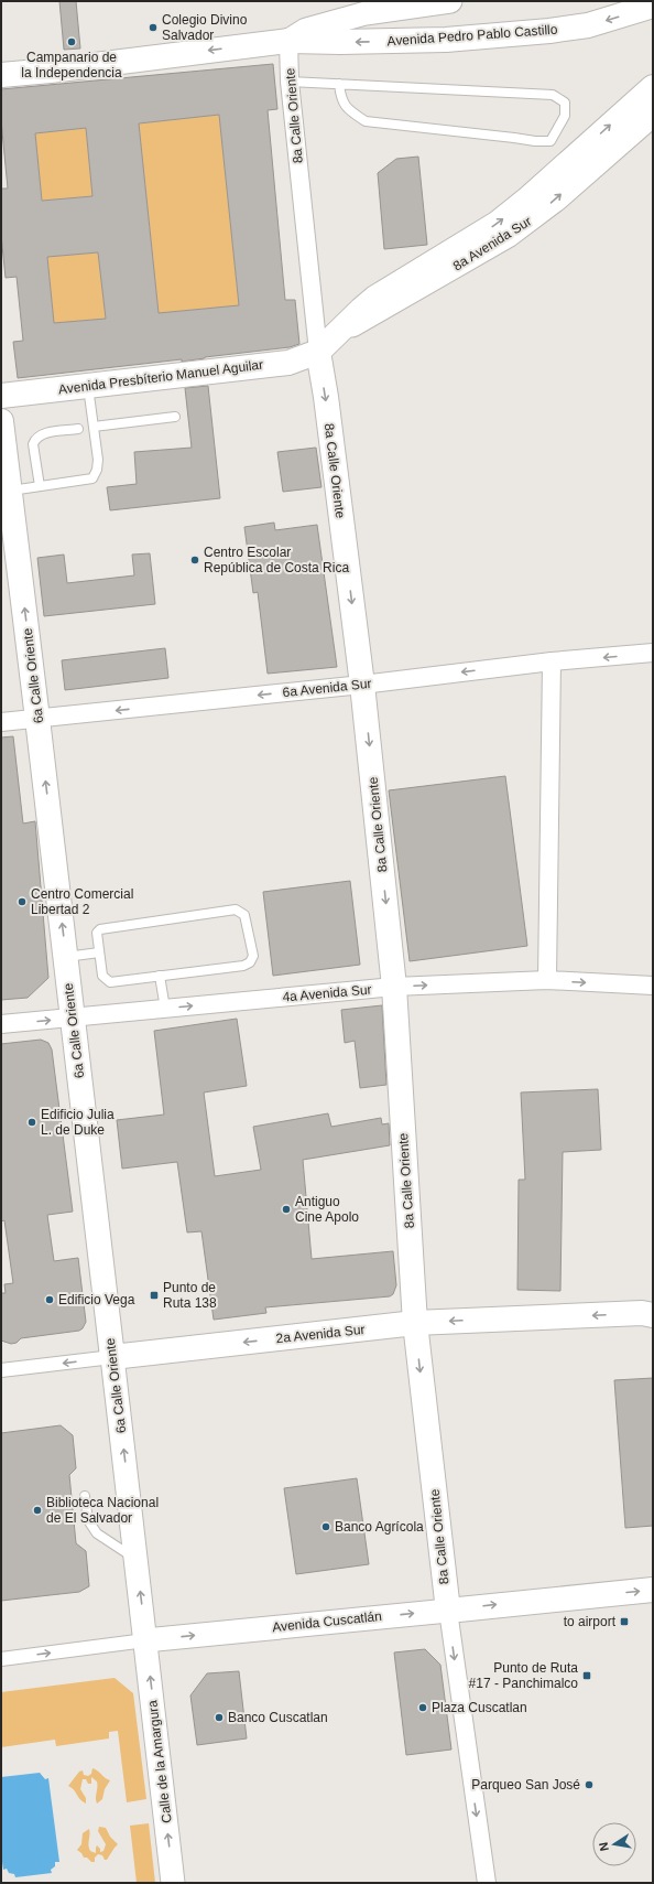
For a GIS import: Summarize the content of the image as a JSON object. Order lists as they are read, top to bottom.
{
  "streets": {
    "main road": [
      "Avenida Pedro Pablo Castillo",
      "8a Calle Oriente",
      "Avenida Presbíterio Manuel Aguilar",
      "6a Calle Oriente",
      "2a Avenida Sur",
      "Avenida Cuscatlán"
    ],
    "street": [
      "8a Avenida Sur",
      "6a Avenida Sur",
      "4a Avenida Sur",
      "Calle de la Amargura"
    ]
  },
  "crossings": [
    ["Avenida Pedro Pablo Castillo", "8a Calle Oriente"],
    ["8a Calle Oriente", "Avenida Presbíterio Manuel Aguilar"],
    ["8a Calle Oriente", "6a Avenida Sur"],
    ["8a Calle Oriente", "4a Avenida Sur"],
    ["8a Calle Oriente", "2a Avenida Sur"],
    ["8a Calle Oriente", "Avenida Cuscatlán"],
    ["6a Calle Oriente", "6a Avenida Sur"],
    ["6a Calle Oriente", "4a Avenida Sur"],
    ["6a Calle Oriente", "2a Avenida Sur"],
    ["6a Calle Oriente", "Avenida Cuscatlán"],
    ["6a Calle Oriente", "Calle de la Amargura"],
    ["Avenida Cuscatlán", "Calle de la Amargura"]
  ],
  "one_way": [
    "Avenida Pedro Pablo Castillo",
    "8a Avenida Sur",
    "6a Calle Oriente",
    "6a Avenida Sur",
    "4a Avenida Sur",
    "2a Avenida Sur",
    "Avenida Cuscatlán",
    "Calle de la Amargura"
  ],
  "places": {
    "other": [
      "Colegio Divino Salvador",
      "Campanario de la Independencia",
      "Centro Escolar República de Costa Rica",
      "Centro Comercial Libertad 2",
      "Edificio Julia L. de Duke",
      "Antiguo Cine Apolo",
      "Edificio Vega",
      "Biblioteca Nacional de El Salvador",
      "Banco Agrícola",
      "Plaza Cuscatlan",
      "Banco Cuscatlan",
      "Parqueo San José"
    ],
    "transit": ["Punto de Ruta 138", "to airport", "Punto de Ruta #17 - Panchimalco"]
  },
  "north": "left"
}
